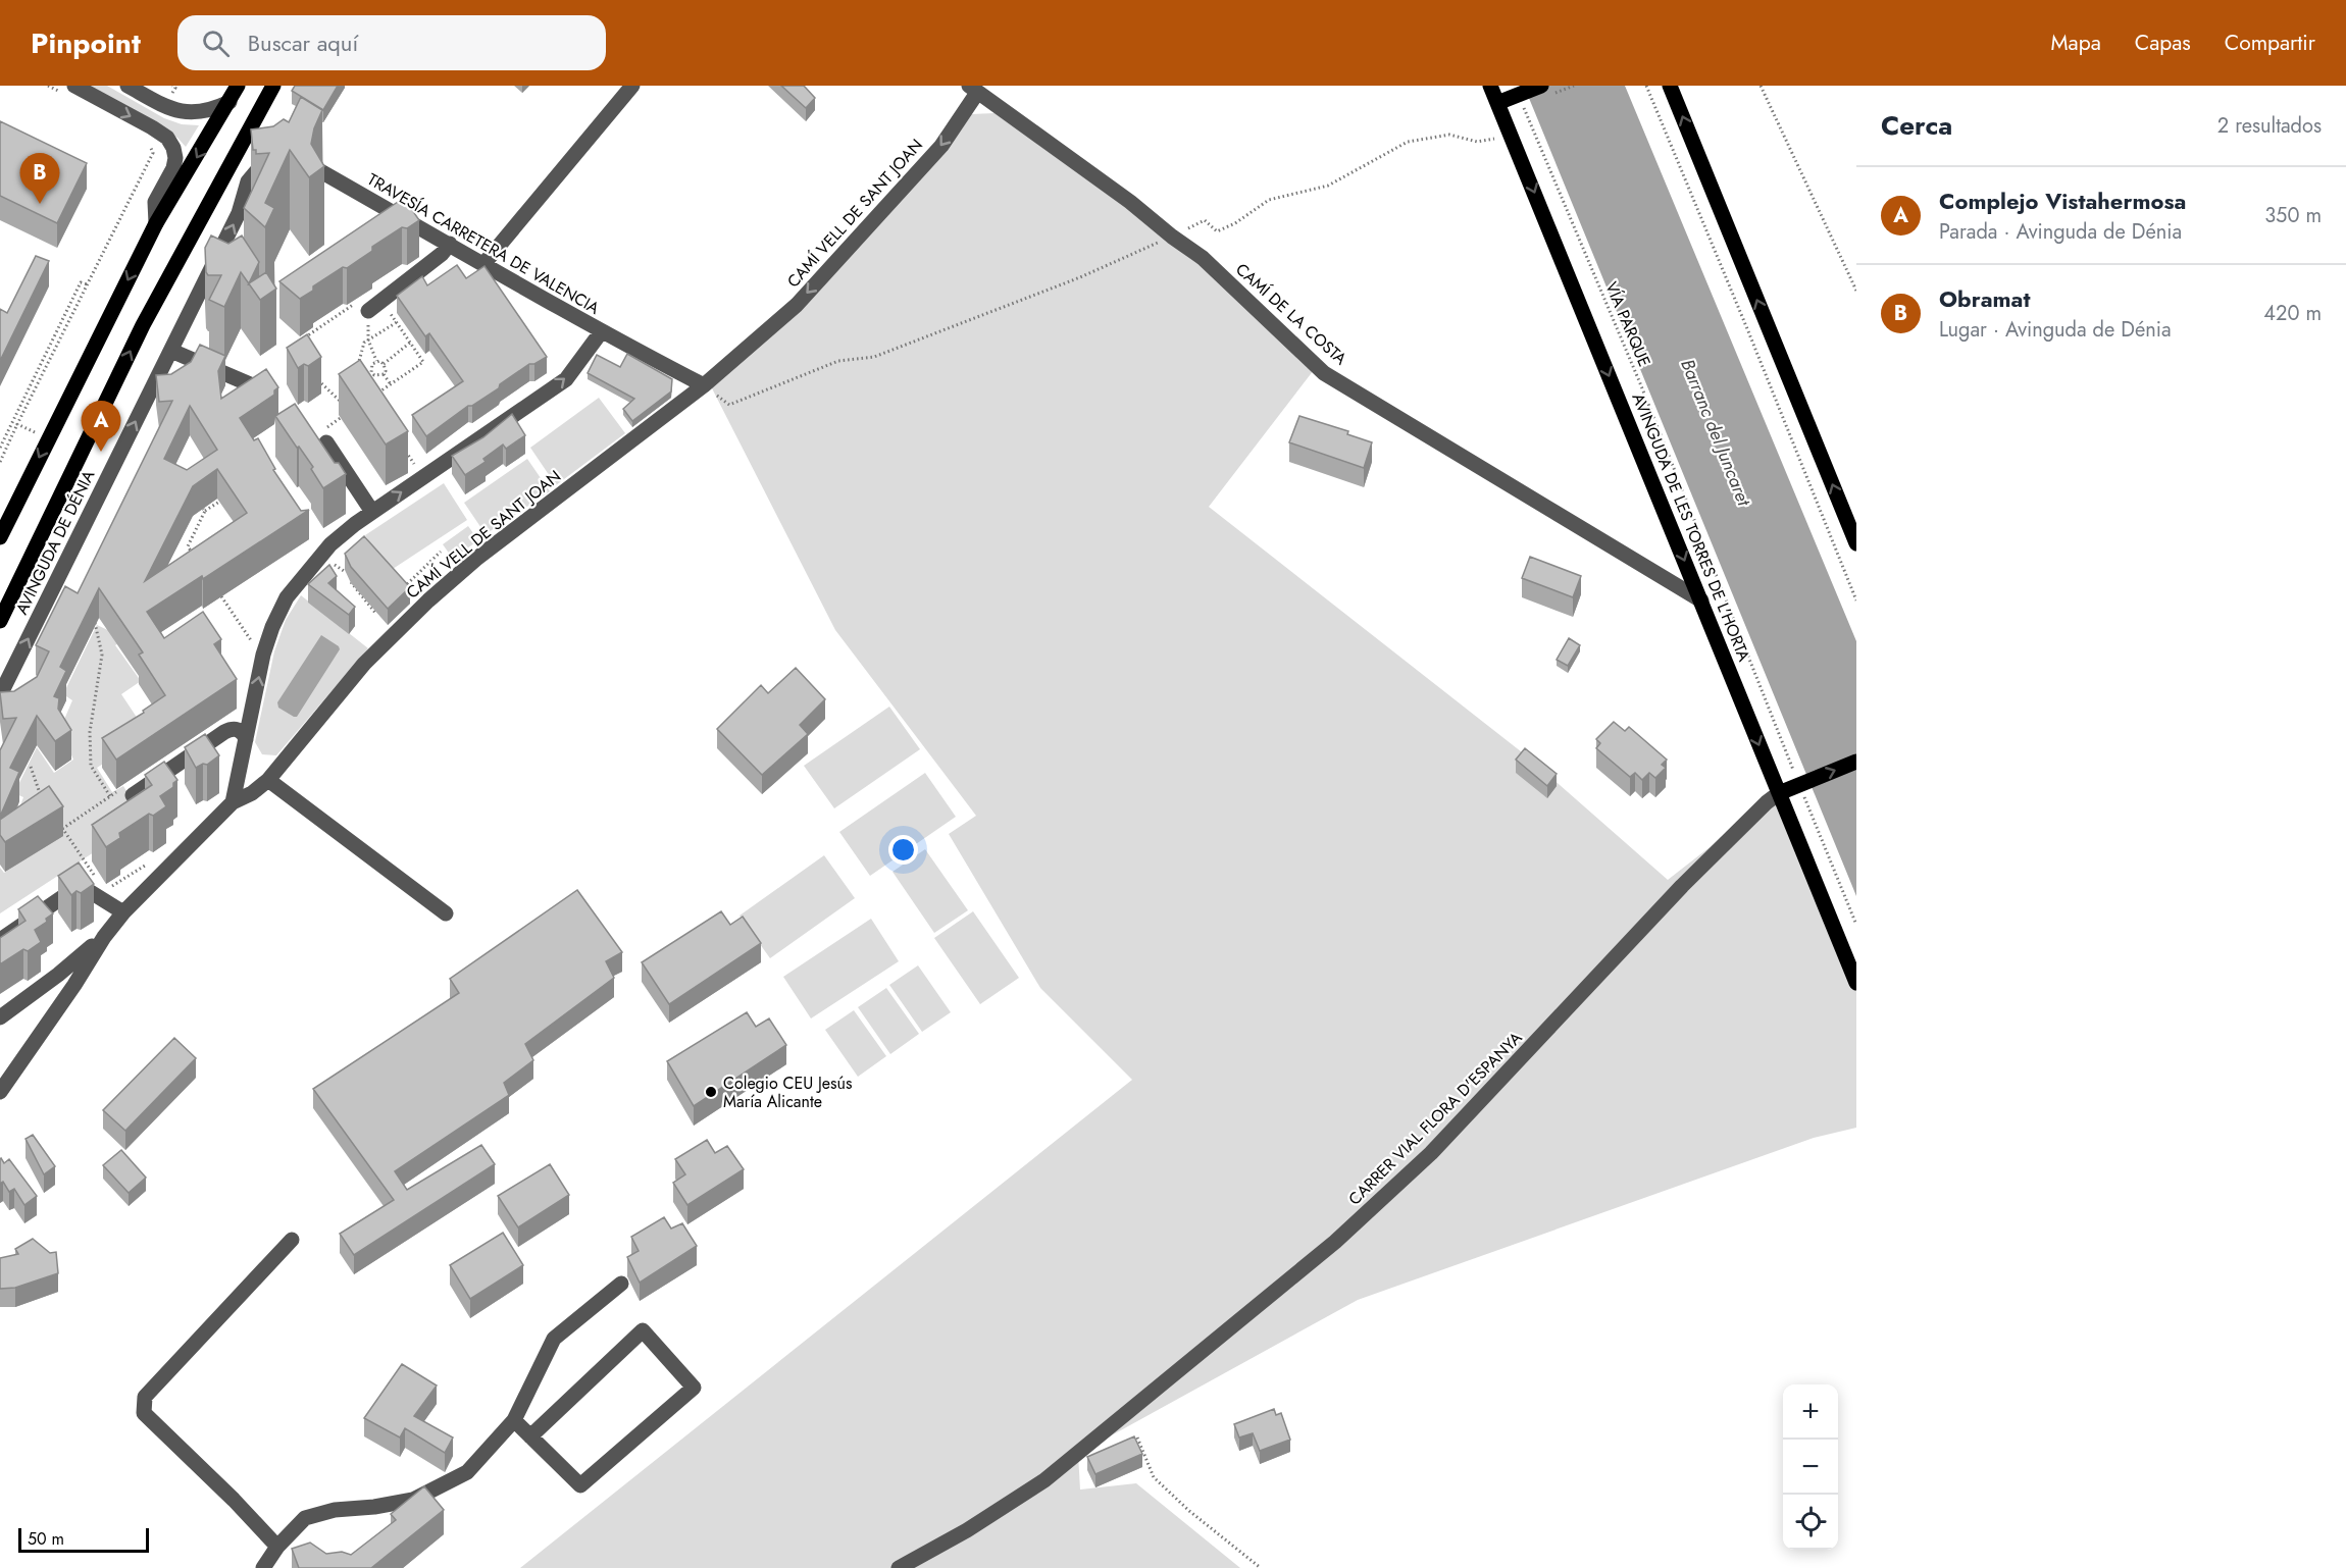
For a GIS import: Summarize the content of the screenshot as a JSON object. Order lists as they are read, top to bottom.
{
  "streets": {
    "main road": ["AVINGUDA DE LES TORRES DE L'HORTA", "AVINGUDA DE DÉNIA", "CARRER VIAL FLORA D'ESPANYA"],
    "street": ["CAMÍ VELL DE SANT JOAN", "TRAVESÍA CARRETERA DE VALENCIA", "CAMÍ DE LA COSTA"],
    "path": ["VÍA PARQUE"]
  },
  "crossings": [
    ["CAMÍ VELL DE SANT JOAN", "TRAVESÍA CARRETERA DE VALENCIA"],
    ["CAMÍ VELL DE SANT JOAN", "CAMÍ DE LA COSTA"],
    ["CAMÍ DE LA COSTA", "AVINGUDA DE LES TORRES DE L'HORTA"],
    ["VÍA PARQUE", "CARRER VIAL FLORA D'ESPANYA"],
    ["AVINGUDA DE LES TORRES DE L'HORTA", "CARRER VIAL FLORA D'ESPANYA"]
  ],
  "one_way": ["AVINGUDA DE LES TORRES DE L'HORTA"],
  "water": ["Barranc del Juncaret"],
  "places": ["Colegio CEU Jesús María Alicante"],
  "scale_bar": "50 m",
  "page": {
    "header": "Pinpoint",
    "search": "Buscar aquí",
    "nav": ["Mapa", "Capas", "Compartir"],
    "heading": ["Cerca", "2 resultados"],
    "pins": ["B", "A"],
    "list": [
      {
        "mark": "A",
        "name": "Complejo Vistahermosa",
        "note": "Parada · Avinguda de Dénia",
        "value": "350 m"
      },
      {
        "mark": "B",
        "name": "Obramat",
        "note": "Lugar · Avinguda de Dénia",
        "value": "420 m"
      }
    ],
    "map_buttons": ["+", "−"],
    "scale": "50 m"
  }
}
